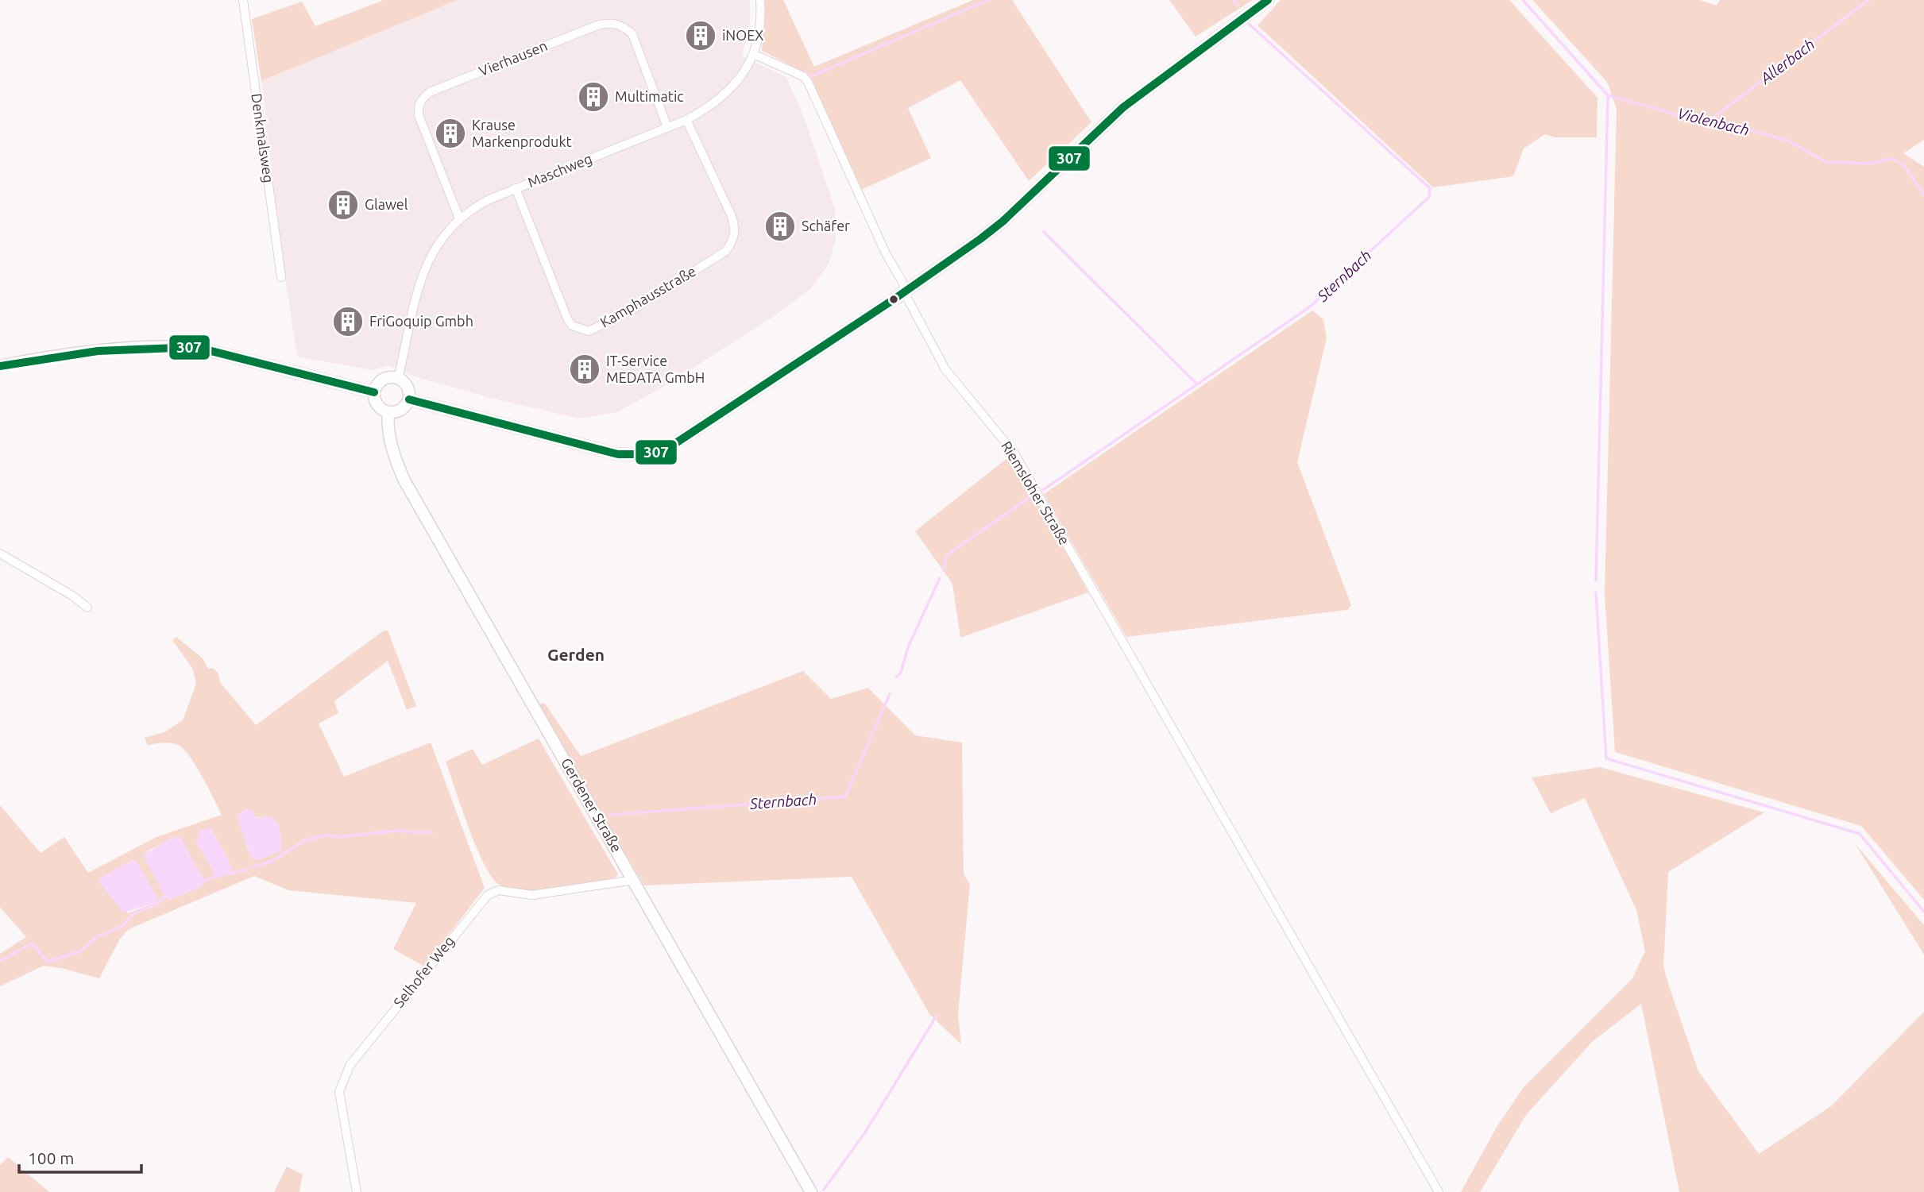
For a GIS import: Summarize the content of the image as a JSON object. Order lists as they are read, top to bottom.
{
  "streets": {
    "main road": ["Gerdener Straße"],
    "street": [
      "Vierhausen",
      "Denkmalsweg",
      "Maschweg",
      "Kamphausstraße",
      "Riemsloher Straße",
      "Selhofer Weg"
    ]
  },
  "crossings": [
    ["Vierhausen", "Maschweg"],
    ["Maschweg", "Kamphausstraße"],
    ["Maschweg", "Riemsloher Straße"],
    ["Maschweg", "Gerdener Straße"],
    ["Gerdener Straße", "Selhofer Weg"]
  ],
  "districts": ["Gerden"],
  "water": ["Allerbach", "Violenbach", "Sternbach"],
  "places": {
    "building": [
      "iNOEX",
      "Multimatic",
      "Krause Markenprodukt",
      "Glawel",
      "Schäfer",
      "FriGoquip Gmbh",
      "IT-Service MEDATA GmbH"
    ]
  },
  "lines": ["transit line 307"],
  "scale_bar": "100 m"
}
